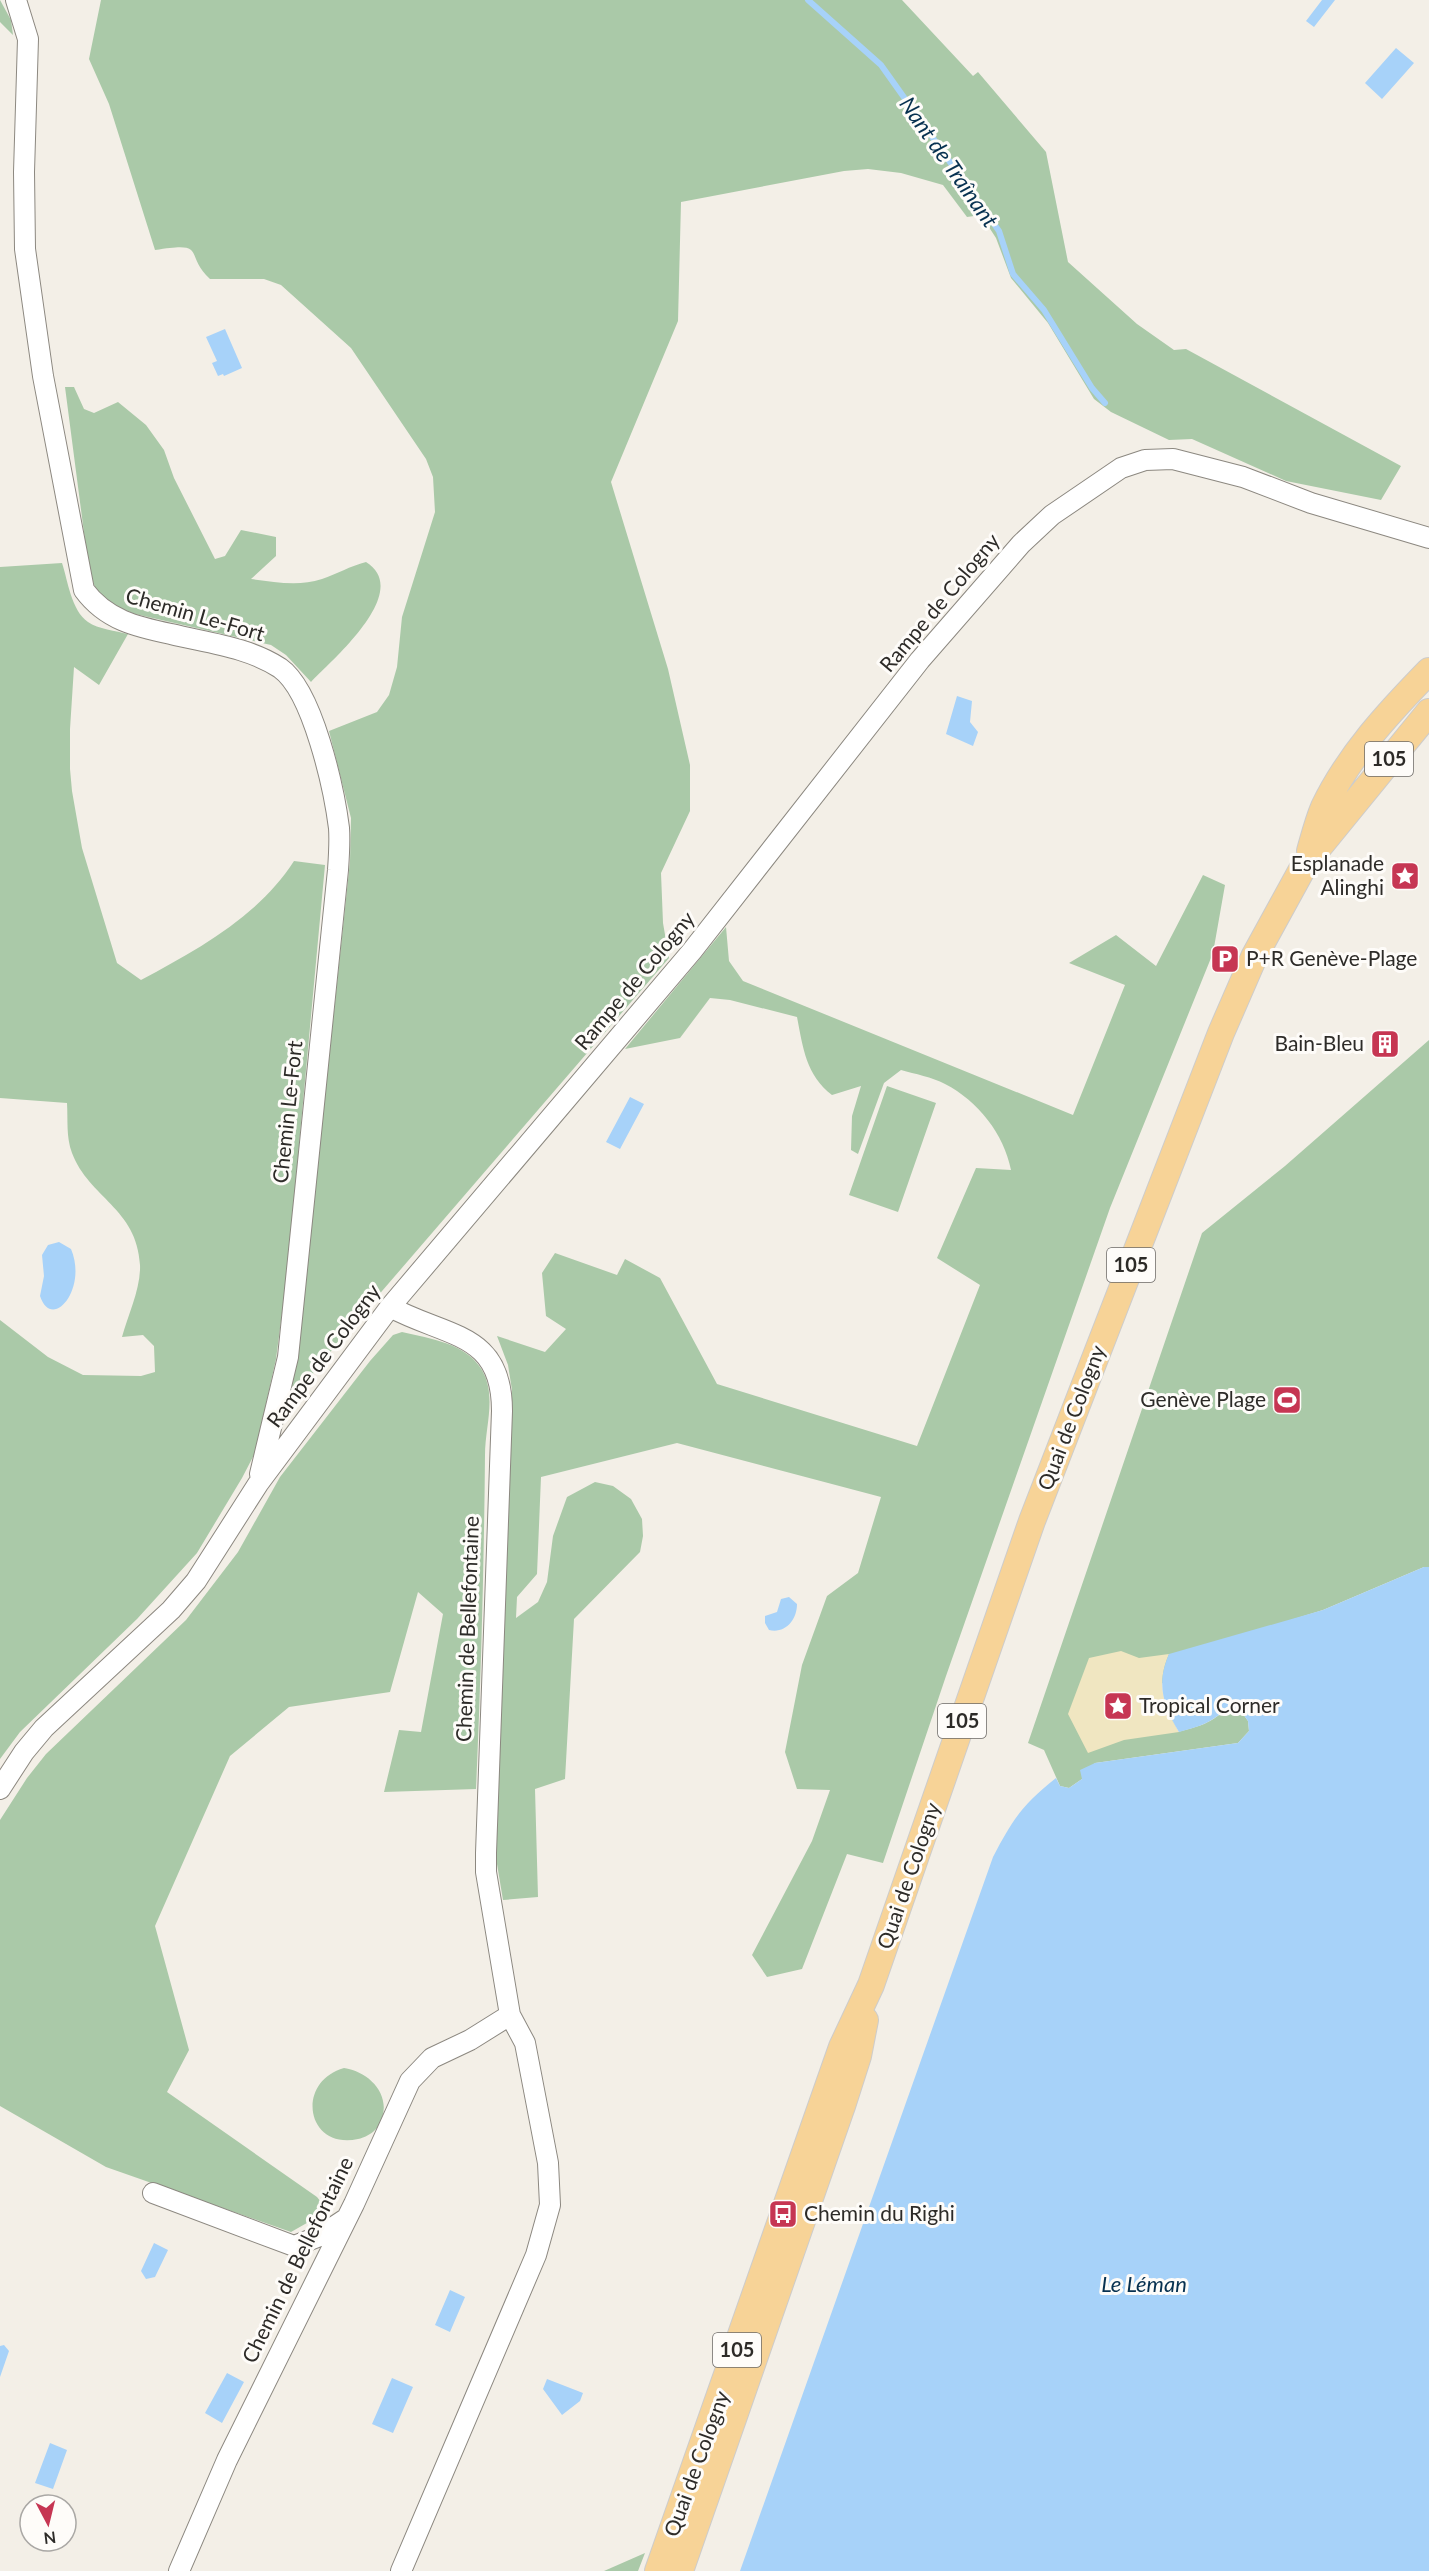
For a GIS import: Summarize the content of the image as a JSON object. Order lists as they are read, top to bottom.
{
  "streets": {
    "main road": ["105", "Quai de Cologny"],
    "street": ["Rampe de Cologny", "Chemin Le-Fort", "Chemin de Bellefontaine"]
  },
  "crossings": [
    ["Rampe de Cologny", "Chemin Le-Fort"],
    ["Rampe de Cologny", "Chemin de Bellefontaine"]
  ],
  "water": ["Nant de Traînant", "Le Léman"],
  "places": {
    "place": ["Esplanade Alinghi", "Tropical Corner"],
    "parking": ["P+R Genève-Plage"],
    "building": ["Bain-Bleu"],
    "sports": ["Genève Plage"],
    "bus stop": ["Chemin du Righi"]
  },
  "north": "bottom"
}
